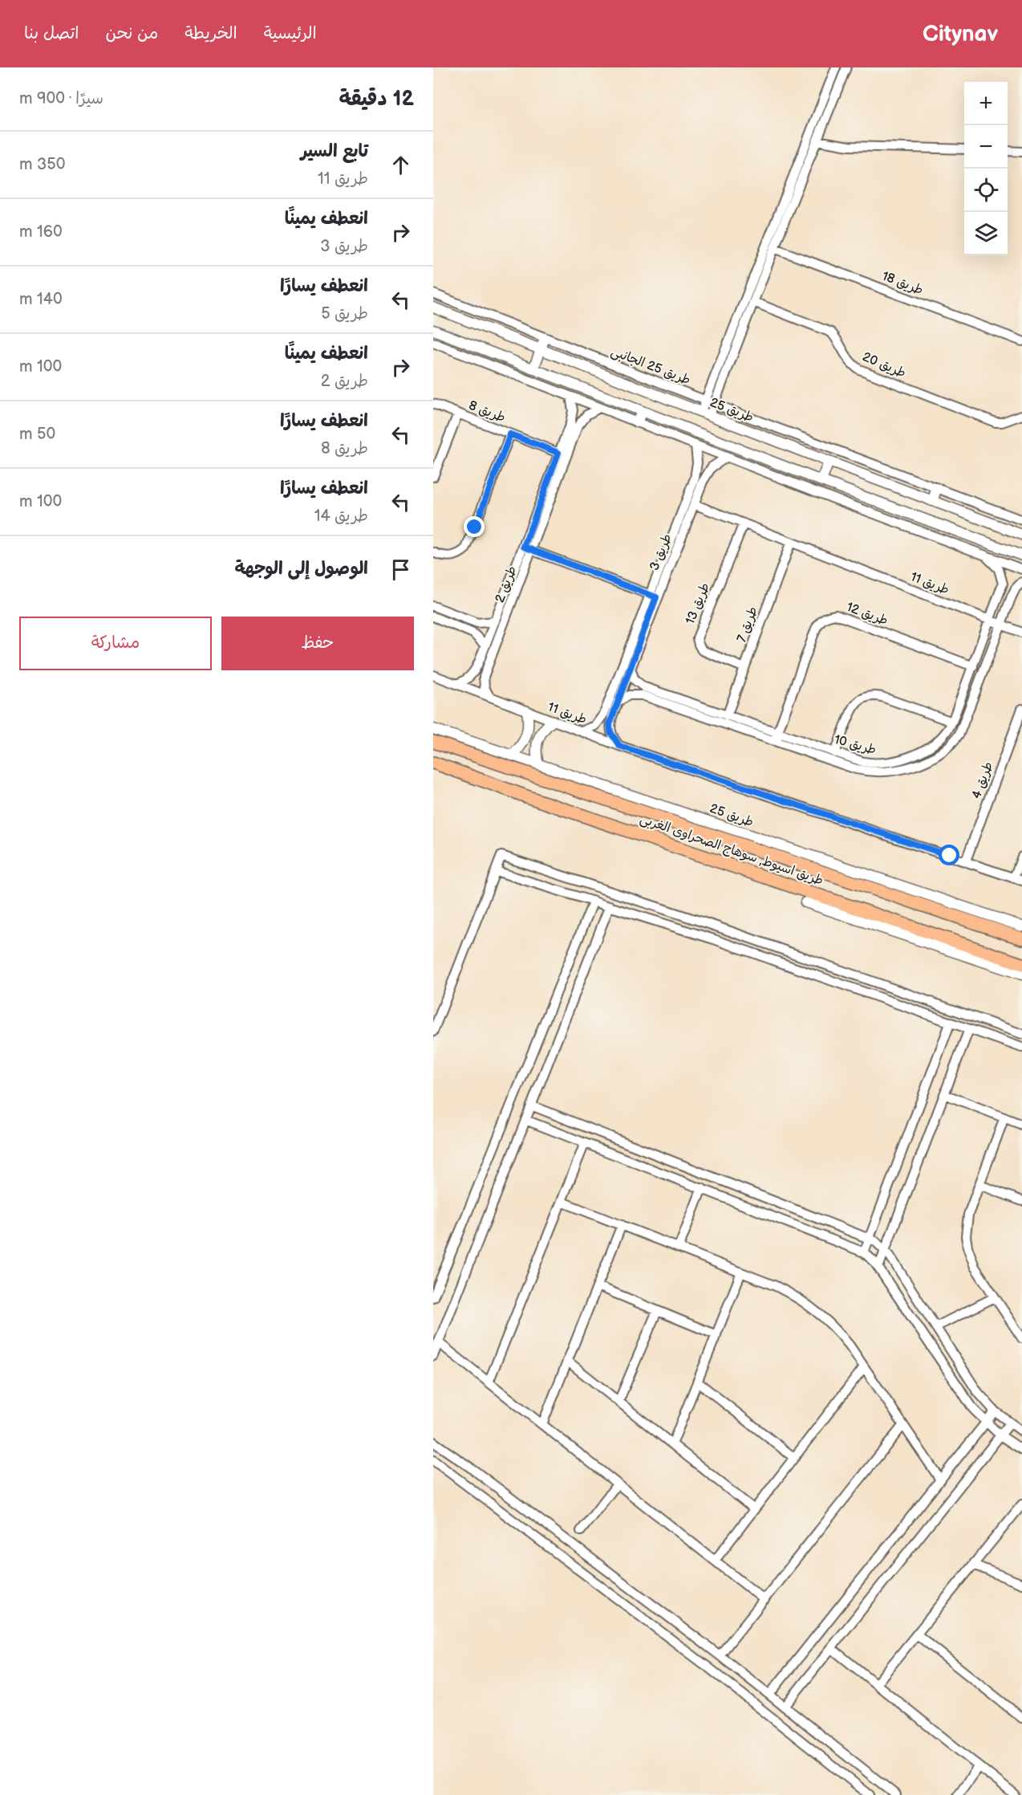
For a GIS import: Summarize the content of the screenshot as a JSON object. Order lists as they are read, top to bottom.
{
  "streets": {
    "main road": ["طريق اسيوط, سوهاج الصحراوى الغربى"],
    "street": [
      "طريق 18",
      "طريق 20",
      "طريق 25 الجانبى",
      "طريق 25",
      "طريق 8",
      "طريق 3",
      "طريق 11",
      "طريق 2",
      "طريق 13",
      "طريق 12",
      "طريق 7",
      "طريق 10",
      "طريق 4"
    ]
  },
  "crossings": [
    ["طريق 8", "طريق 2"],
    ["طريق 3", "طريق 11"],
    ["طريق 3", "طريق 10"],
    ["طريق 11", "طريق 2"],
    ["طريق 11", "طريق 13"],
    ["طريق 11", "طريق 7"],
    ["طريق 11", "طريق 10"],
    ["طريق 11", "طريق 4"],
    ["طريق 13", "طريق 7"],
    ["طريق 12", "طريق 10"],
    ["طريق 7", "طريق 10"]
  ],
  "page": {
    "header": "Citynav",
    "nav": [
      "الرئيسية",
      "الخريطة",
      "من نحن",
      "اتصل بنا"
    ],
    "heading": ["12 دقيقة", "سيرًا · 900 m"],
    "map_buttons": ["+", "−"],
    "list": [
      ["تابع السير", "طريق 11", "350 m"],
      ["انعطف يمينًا", "طريق 3", "160 m"],
      ["انعطف يسارًا", "طريق 5", "140 m"],
      ["انعطف يمينًا", "طريق 2", "100 m"],
      ["انعطف يسارًا", "طريق 8", "50 m"],
      ["انعطف يسارًا", "طريق 14", "100 m"],
      "الوصول إلى الوجهة"
    ],
    "buttons": ["حفظ", "مشاركة"]
  }
}
